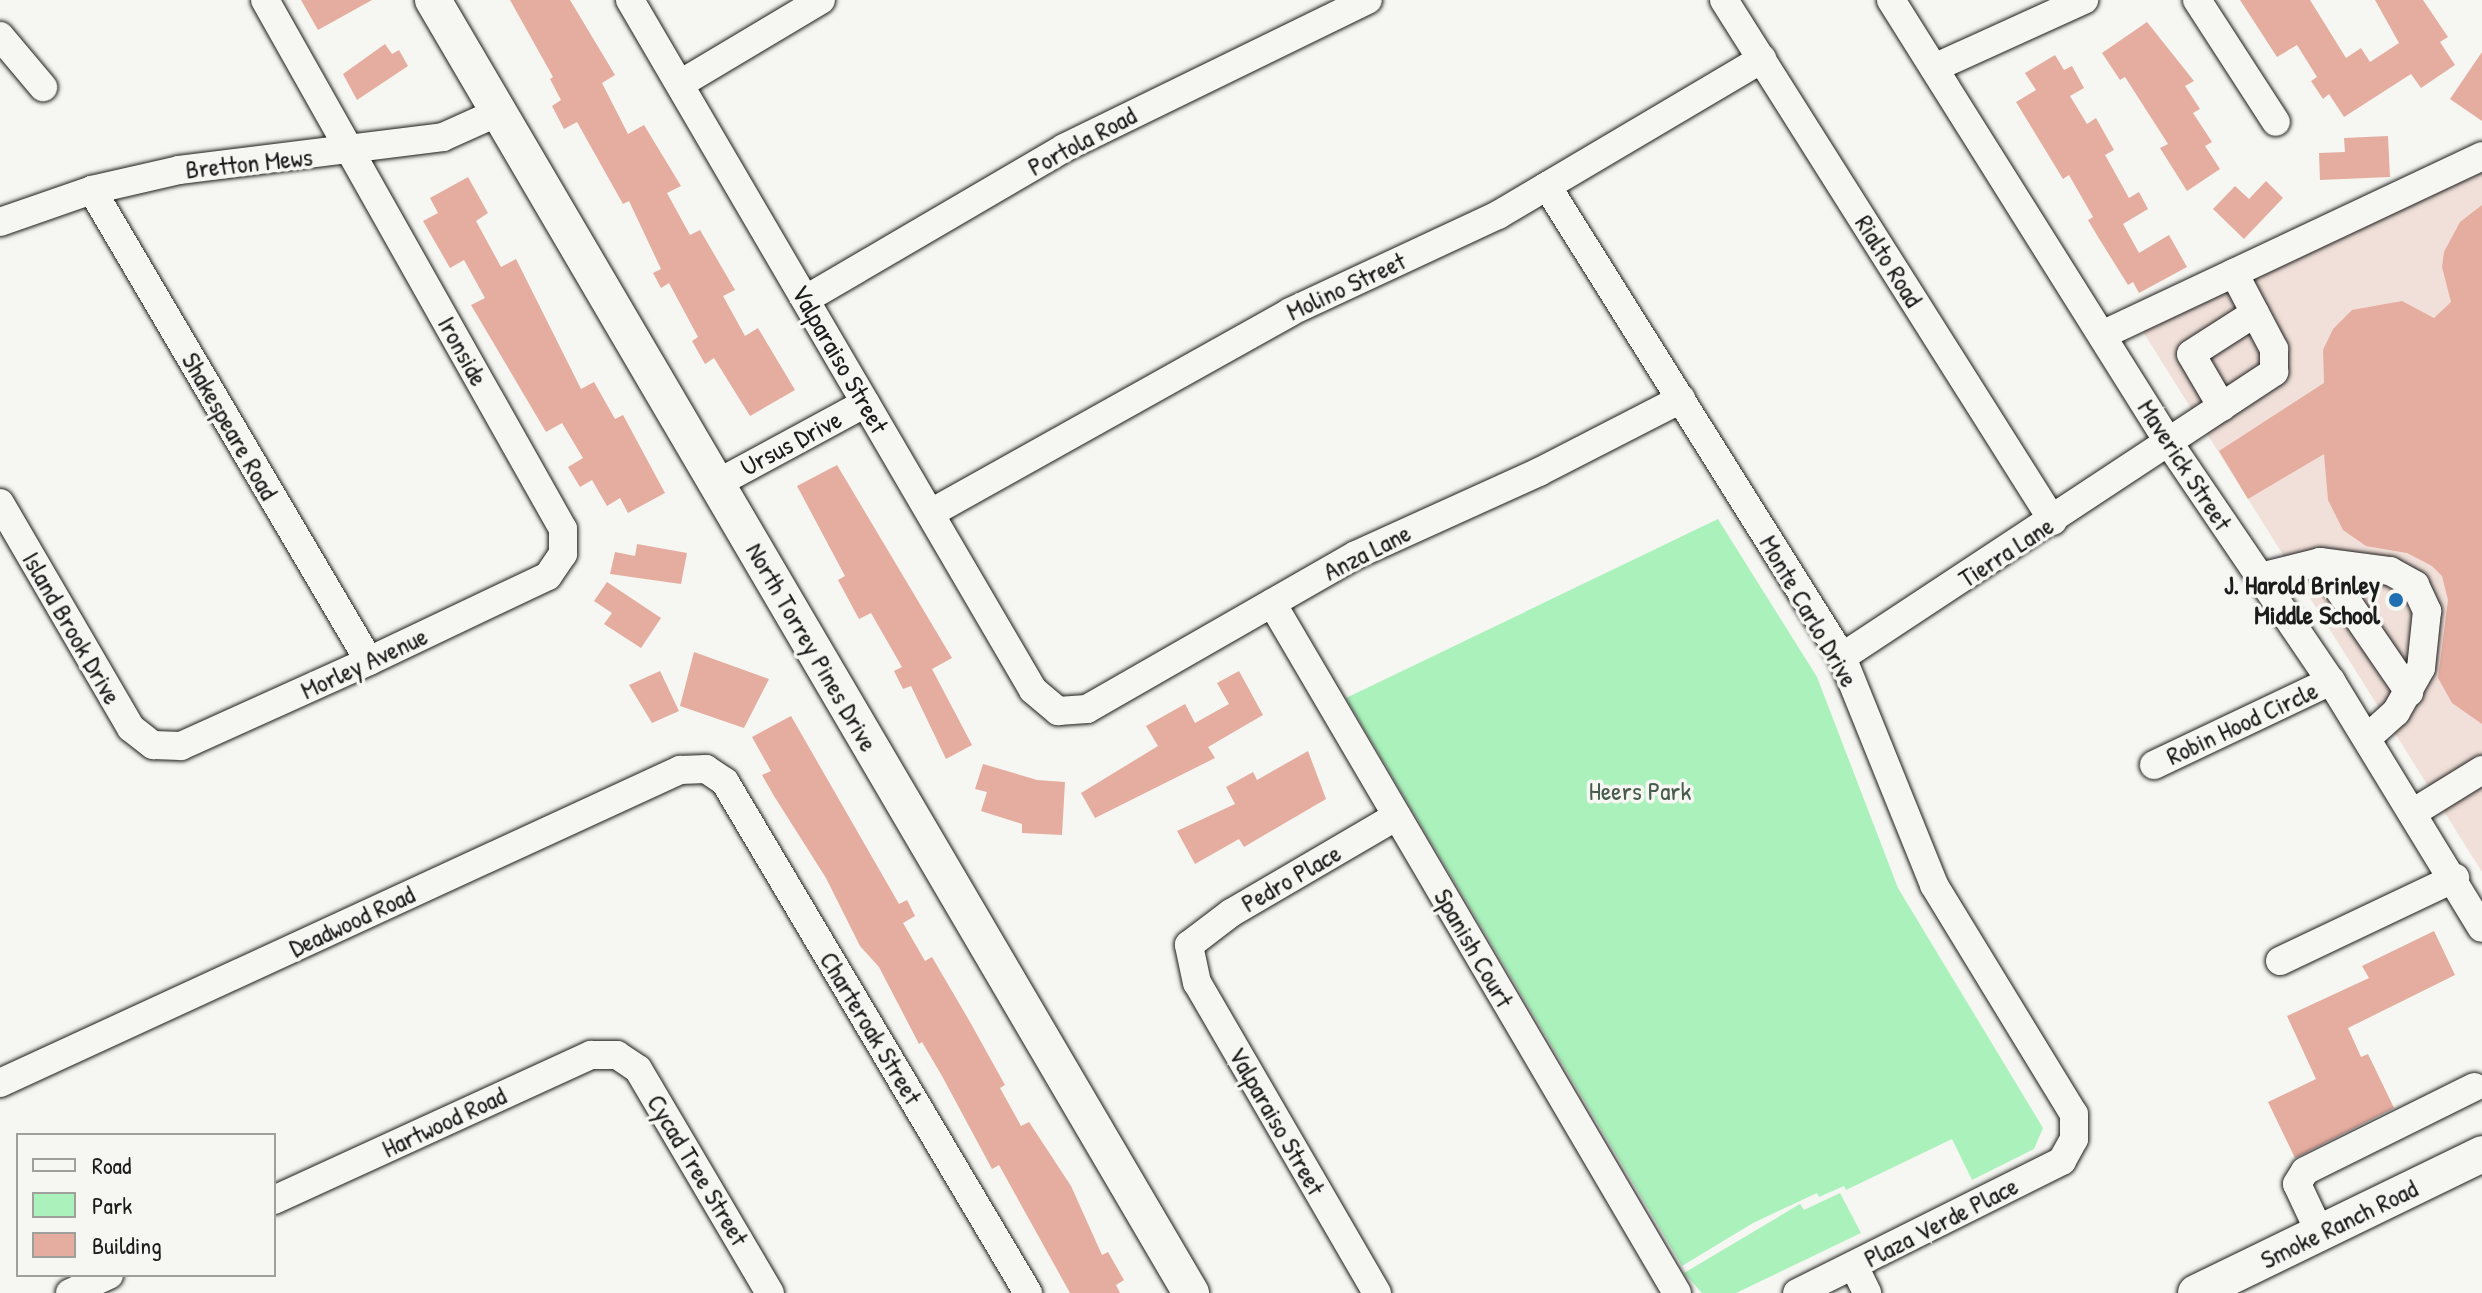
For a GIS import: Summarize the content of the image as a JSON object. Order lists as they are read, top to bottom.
{
  "streets": {
    "main road": ["North Torrey Pines Drive", "Smoke Ranch Road"],
    "street": [
      "Portola Road",
      "Bretton Mews",
      "Rialto Road",
      "Molino Street",
      "Ironside",
      "Valparaiso Street",
      "Shakespeare Road",
      "Ursus Drive",
      "Maverick Street",
      "Anza Lane",
      "Tierra Lane",
      "Monte Carlo Drive",
      "Island Brook Drive",
      "Morley Avenue",
      "Robin Hood Circle",
      "Pedro Place",
      "Deadwood Road",
      "Spanish Court",
      "Charteroak Street",
      "Hartwood Road",
      "Cycad Tree Street",
      "Plaza Verde Place"
    ]
  },
  "crossings": [
    ["Portola Road", "Valparaiso Street"],
    ["Bretton Mews", "Ironside"],
    ["Bretton Mews", "Shakespeare Road"],
    ["Bretton Mews", "North Torrey Pines Drive"],
    ["Rialto Road", "Molino Street"],
    ["Rialto Road", "Tierra Lane"],
    ["Molino Street", "Valparaiso Street"],
    ["Molino Street", "Monte Carlo Drive"],
    ["Ironside", "Morley Avenue"],
    ["Valparaiso Street", "Ursus Drive"],
    ["Valparaiso Street", "Anza Lane"],
    ["Valparaiso Street", "Pedro Place"],
    ["Shakespeare Road", "Morley Avenue"],
    ["Ursus Drive", "North Torrey Pines Drive"],
    ["Maverick Street", "Tierra Lane"],
    ["Maverick Street", "Robin Hood Circle"],
    ["Anza Lane", "Monte Carlo Drive"],
    ["Anza Lane", "Spanish Court"],
    ["Tierra Lane", "Monte Carlo Drive"],
    ["Monte Carlo Drive", "Plaza Verde Place"],
    ["Island Brook Drive", "Morley Avenue"],
    ["Pedro Place", "Spanish Court"],
    ["Deadwood Road", "Charteroak Street"],
    ["Hartwood Road", "Cycad Tree Street"]
  ],
  "parks": ["Heers Park"],
  "places": ["J. Harold Brinley Middle School"],
  "legend": ["Road", "Park", "Building"]
}
